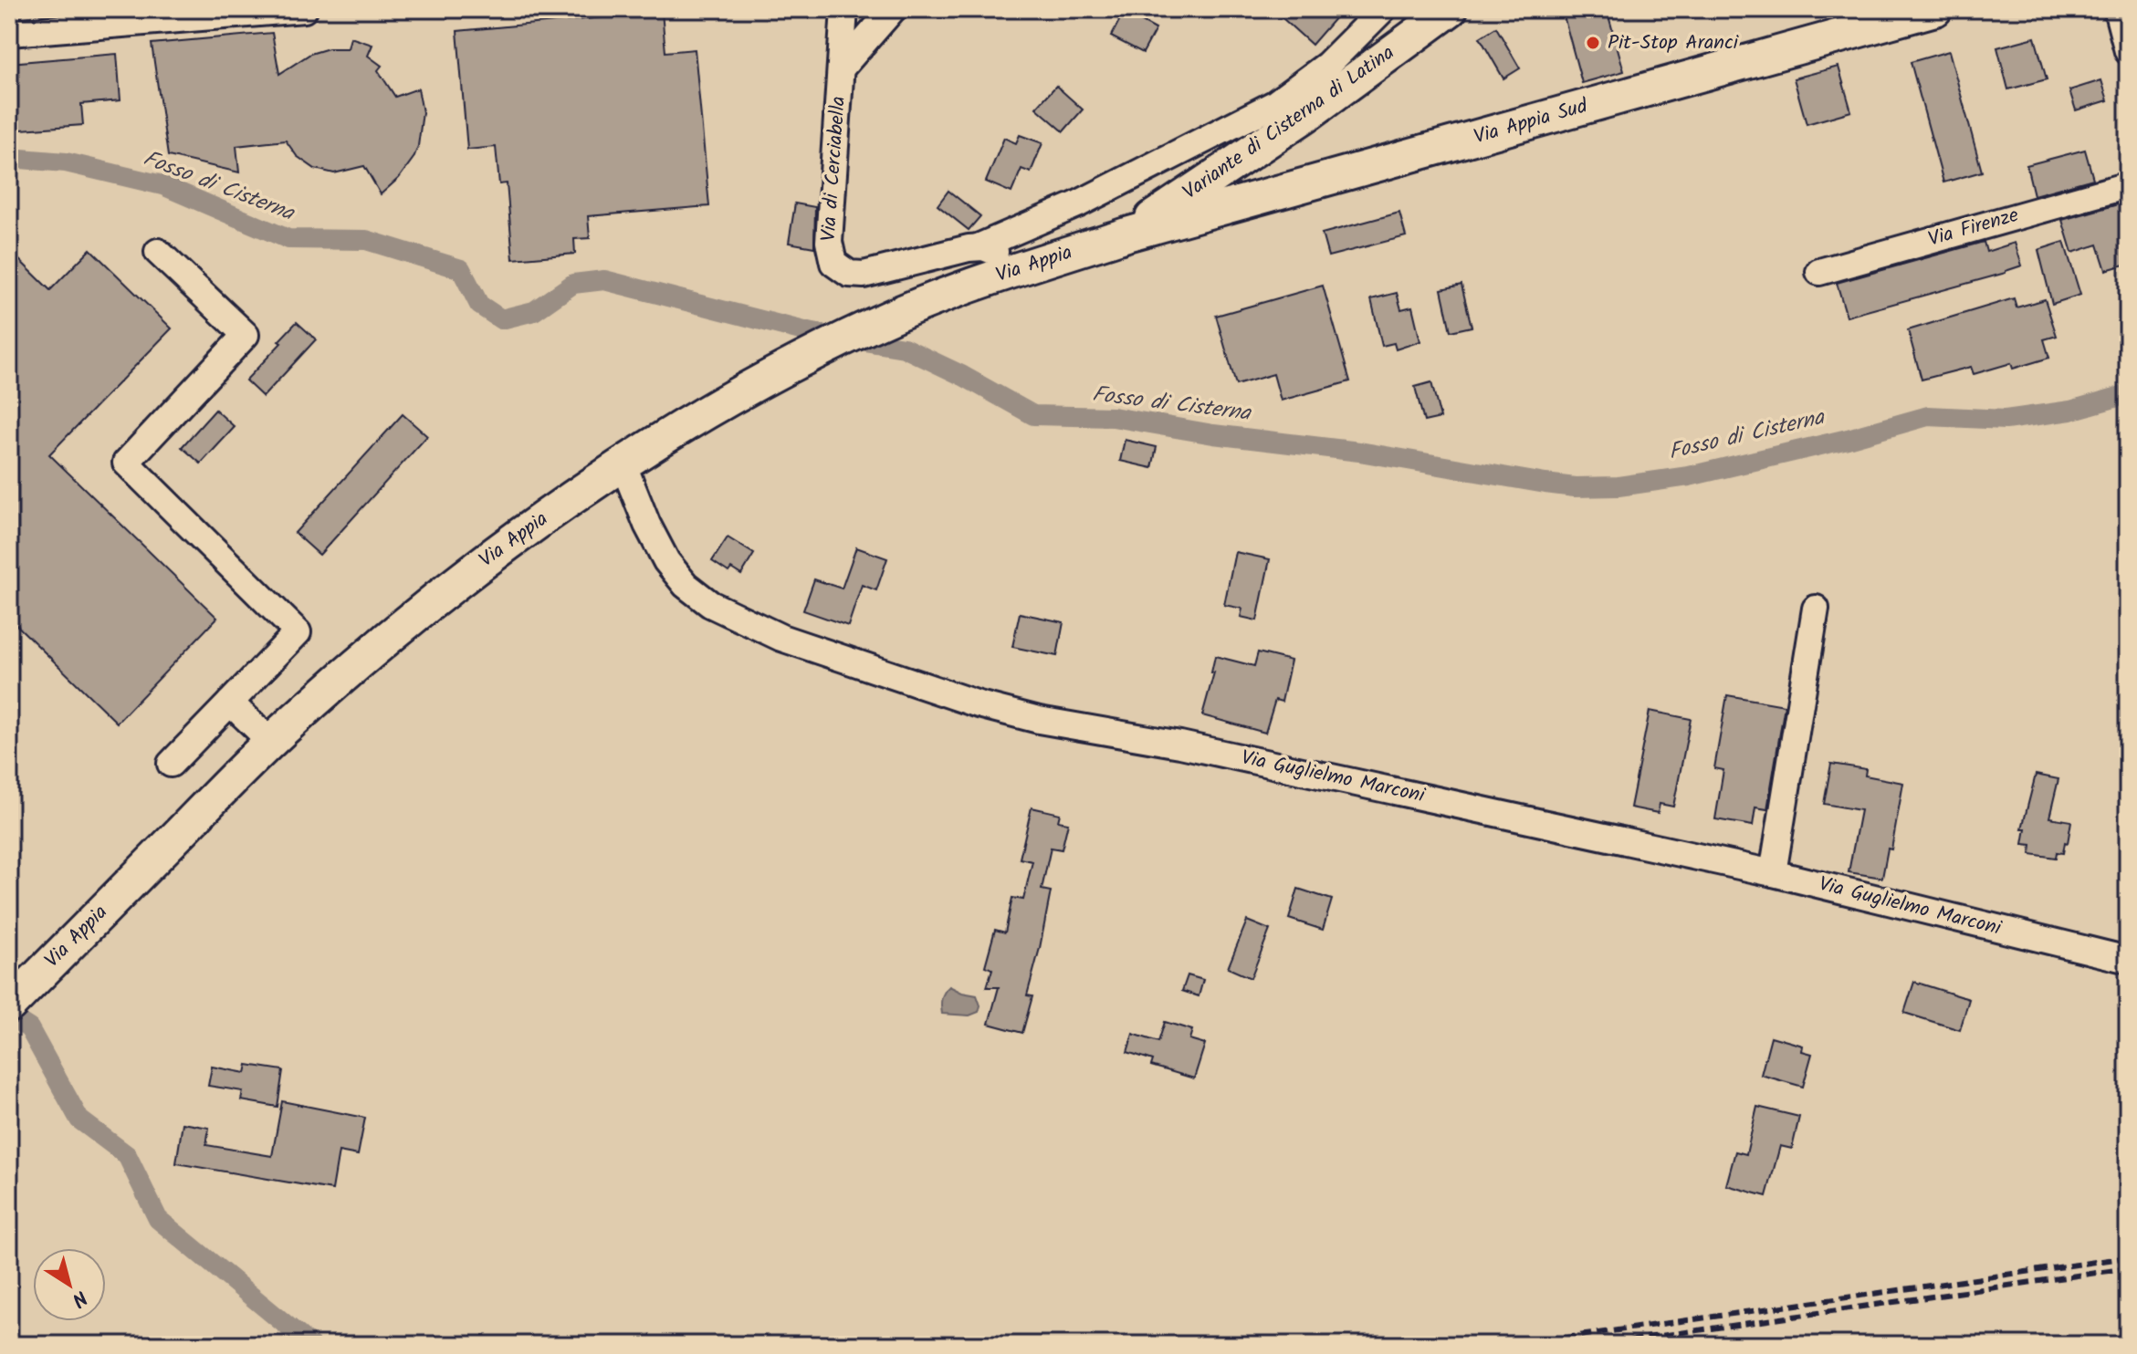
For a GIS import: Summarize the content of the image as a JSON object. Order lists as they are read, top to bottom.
{
  "streets": {
    "main road": ["Via Appia Sud", "Variante di Cisterna di Latina", "Via Appia"],
    "street": ["Via di Cerciabella", "Via Firenze", "Via Guglielmo Marconi"]
  },
  "crossings": [
    ["Via Appia Sud", "Variante di Cisterna di Latina"],
    ["Via Appia Sud", "Via Appia"],
    ["Variante di Cisterna di Latina", "Via Appia"],
    ["Via Appia", "Via Guglielmo Marconi"]
  ],
  "water": ["Fosso di Cisterna"],
  "places": ["Pit-Stop Aranci"],
  "north": "bottom right"
}
